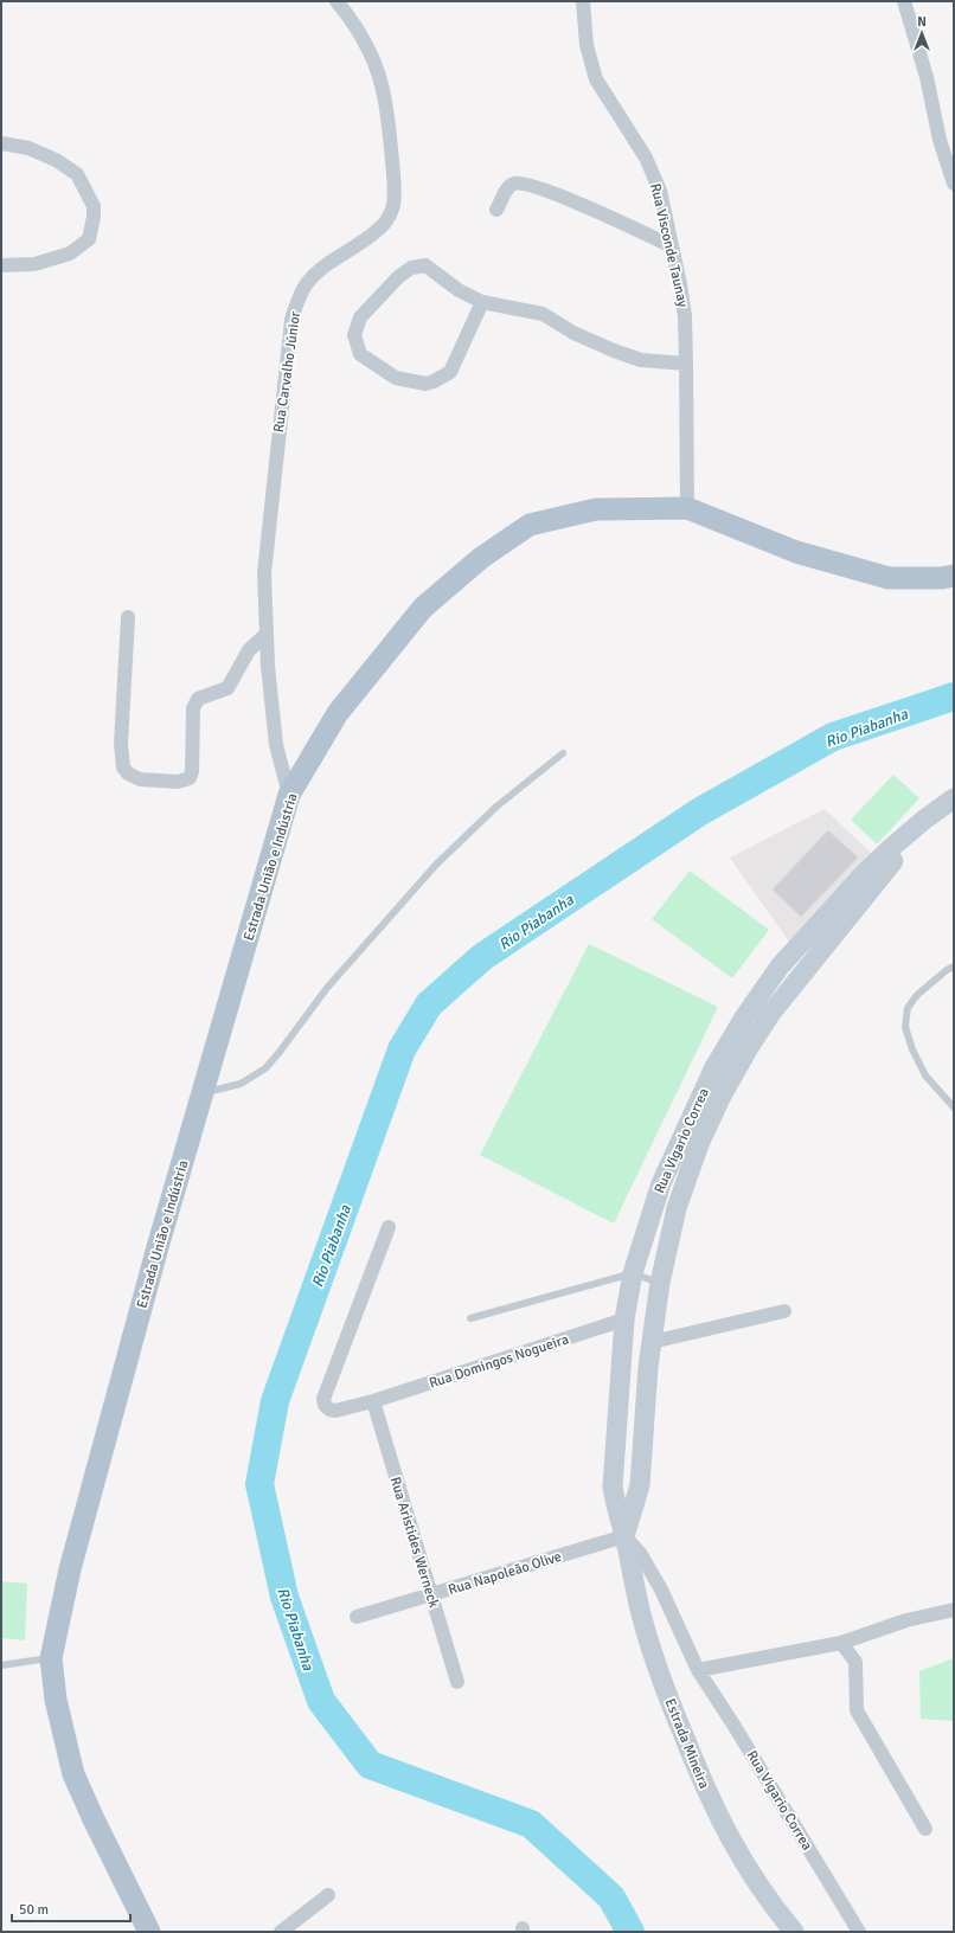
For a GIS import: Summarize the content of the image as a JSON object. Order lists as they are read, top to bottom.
{
  "streets": {
    "main road": ["Estrada União e Indústria"],
    "street": [
      "Rua Visconde Taunay",
      "Rua Carvalho Júnior",
      "Rua Vigario Correa",
      "Rua Domingos Nogueira",
      "Rua Aristides Werneck",
      "Rua Napoleão Olive",
      "Estrada Mineira"
    ]
  },
  "crossings": [
    ["Rua Visconde Taunay", "Estrada União e Indústria"],
    ["Rua Carvalho Júnior", "Estrada União e Indústria"],
    ["Rua Vigario Correa", "Rua Domingos Nogueira"],
    ["Rua Vigario Correa", "Rua Napoleão Olive"],
    ["Rua Vigario Correa", "Estrada Mineira"],
    ["Rua Domingos Nogueira", "Rua Aristides Werneck"],
    ["Rua Aristides Werneck", "Rua Napoleão Olive"],
    ["Rua Napoleão Olive", "Estrada Mineira"]
  ],
  "water": ["Rio Piabanha"],
  "scale_bar": "50 m",
  "north": "top"
}
